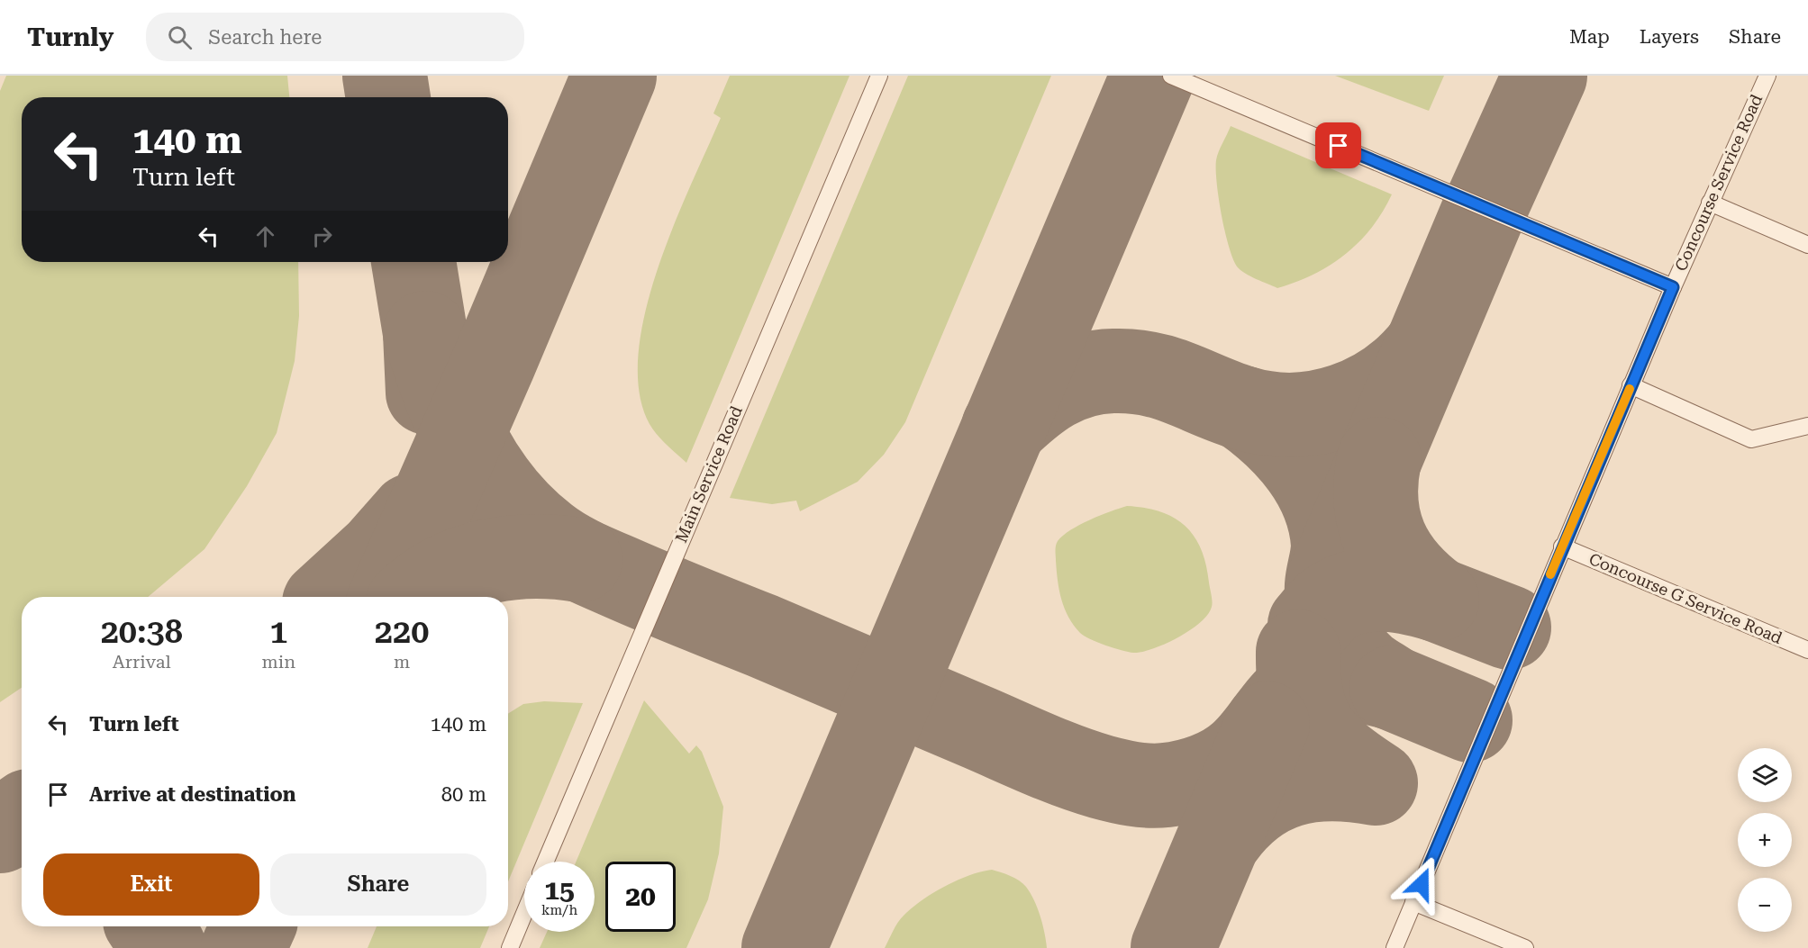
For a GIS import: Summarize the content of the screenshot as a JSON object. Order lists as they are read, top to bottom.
{
  "streets": {
    "lane": ["Concourse Service Road", "Main Service Road", "Concourse G Service Road"]
  },
  "crossings": [
    ["Concourse Service Road", "Concourse G Service Road"]
  ],
  "page": {
    "header": "Turnly",
    "search": "Search here",
    "nav": ["Map", "Layers", "Share"],
    "turn": ["140 m", "Turn left"],
    "eta": [
      "20:38",
      "Arrival",
      "1",
      "min",
      "220",
      "m"
    ],
    "list": [
      {
        "name": "Turn left",
        "value": "140 m"
      },
      {
        "name": "Arrive at destination",
        "value": "80 m"
      }
    ],
    "map_buttons": ["+", "−"],
    "buttons": ["Exit", "Share"],
    "speed": "15 km/h",
    "limit": "20"
  }
}
